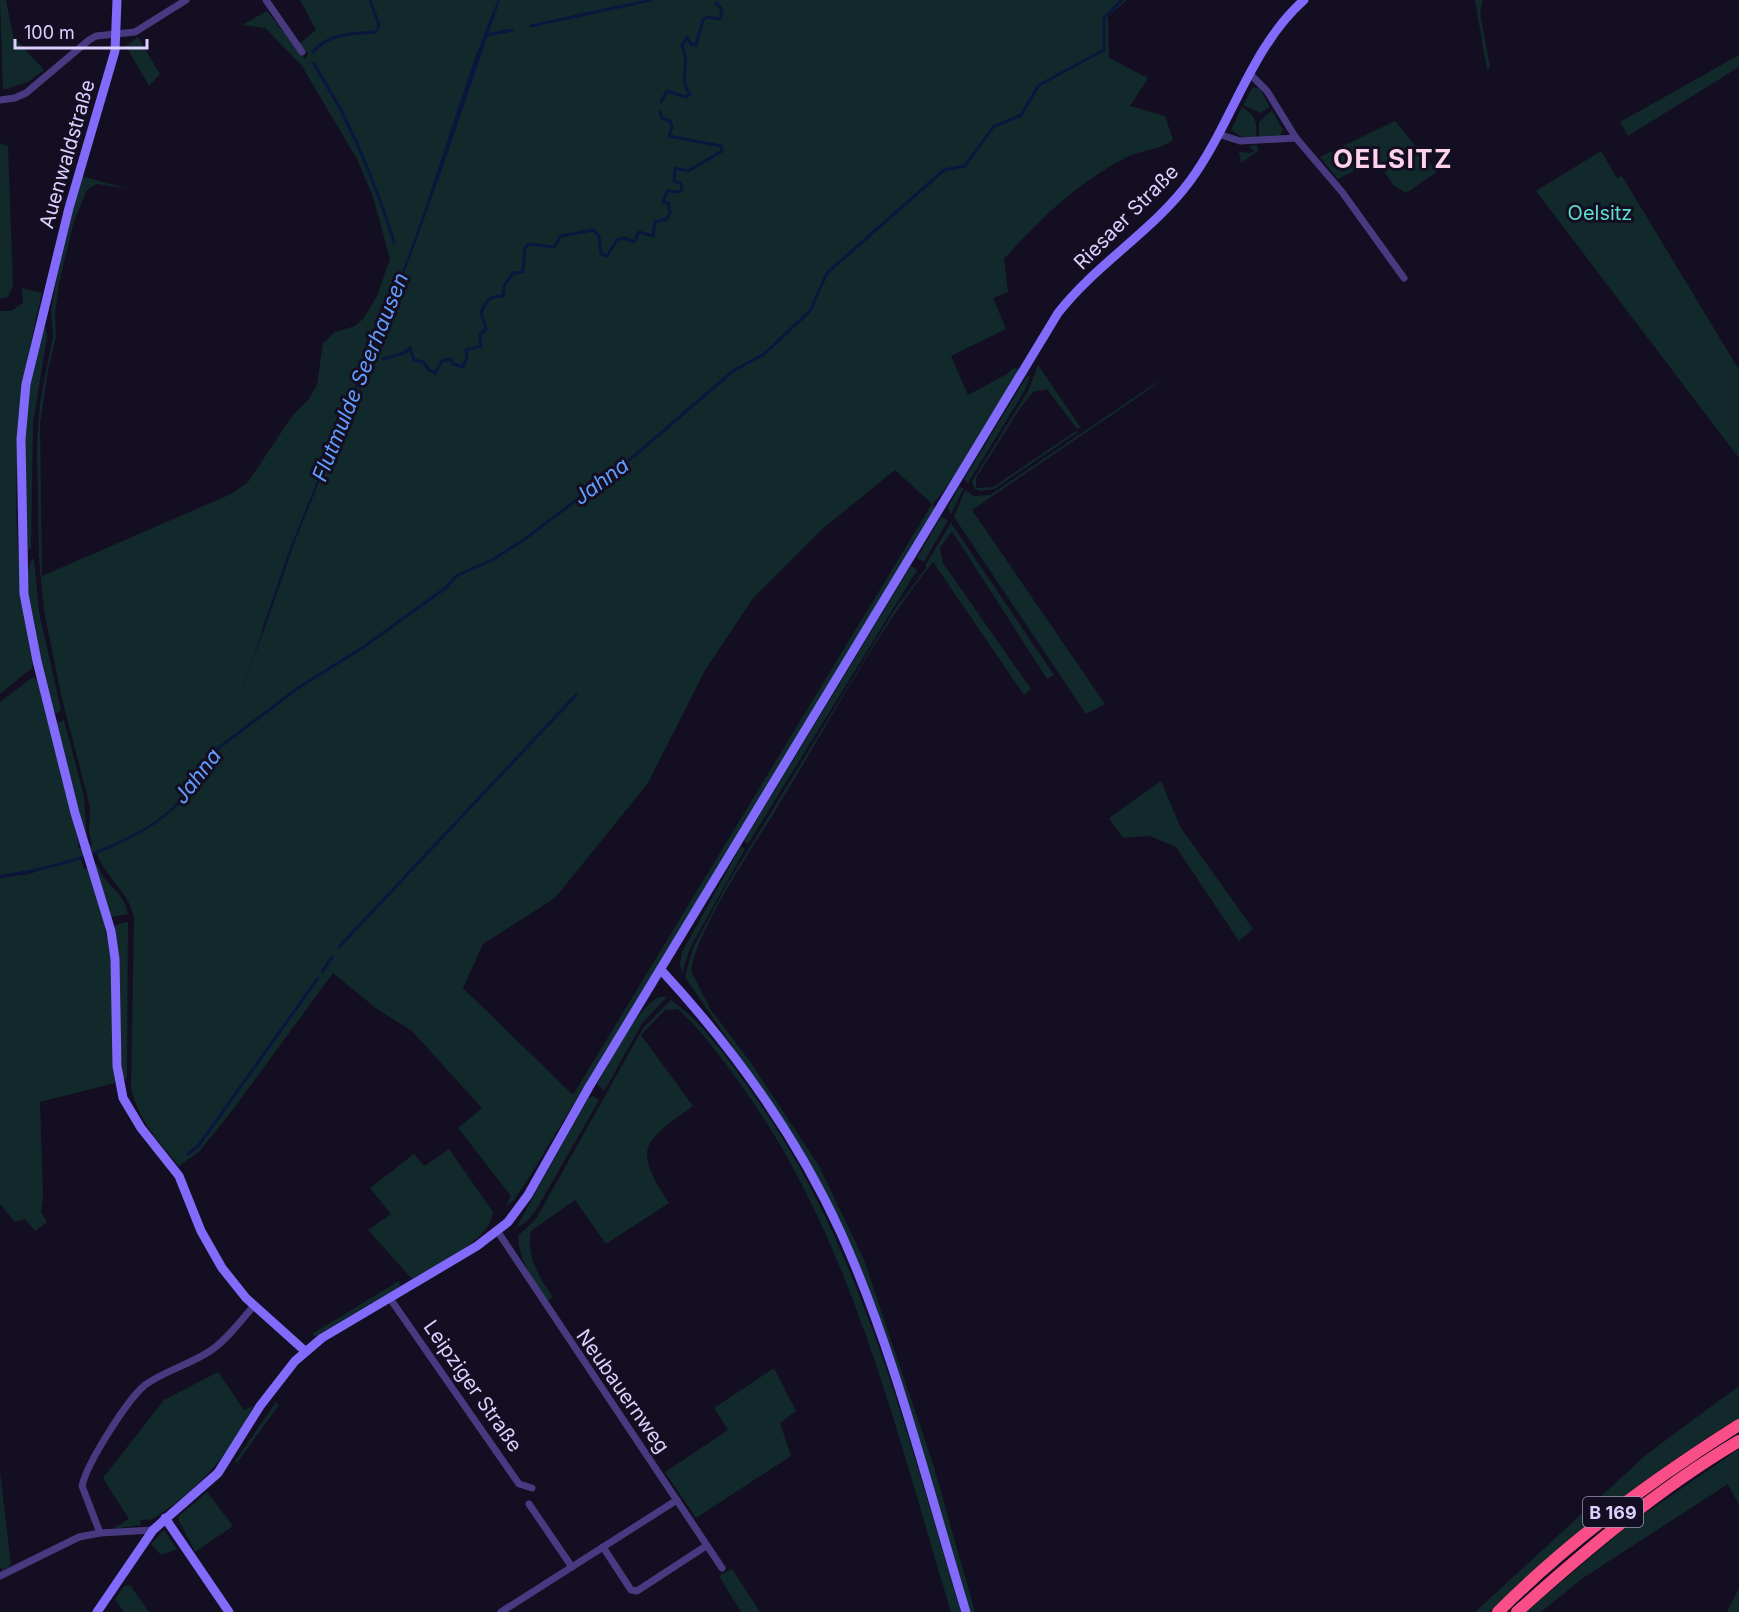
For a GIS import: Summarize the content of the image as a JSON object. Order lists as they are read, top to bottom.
{
  "streets": {
    "highway": ["B 169"],
    "street": [
      "Auenwaldstraße",
      "Riesaer Straße",
      "Leipziger Straße",
      "Neubauernweg"
    ]
  },
  "crossings": [
    ["Riesaer Straße", "Neubauernweg"]
  ],
  "districts": ["OELSITZ"],
  "water": ["Flutmulde Seerhausen", "Jahna"],
  "parks": ["Oelsitz"],
  "scale_bar": "100 m"
}
